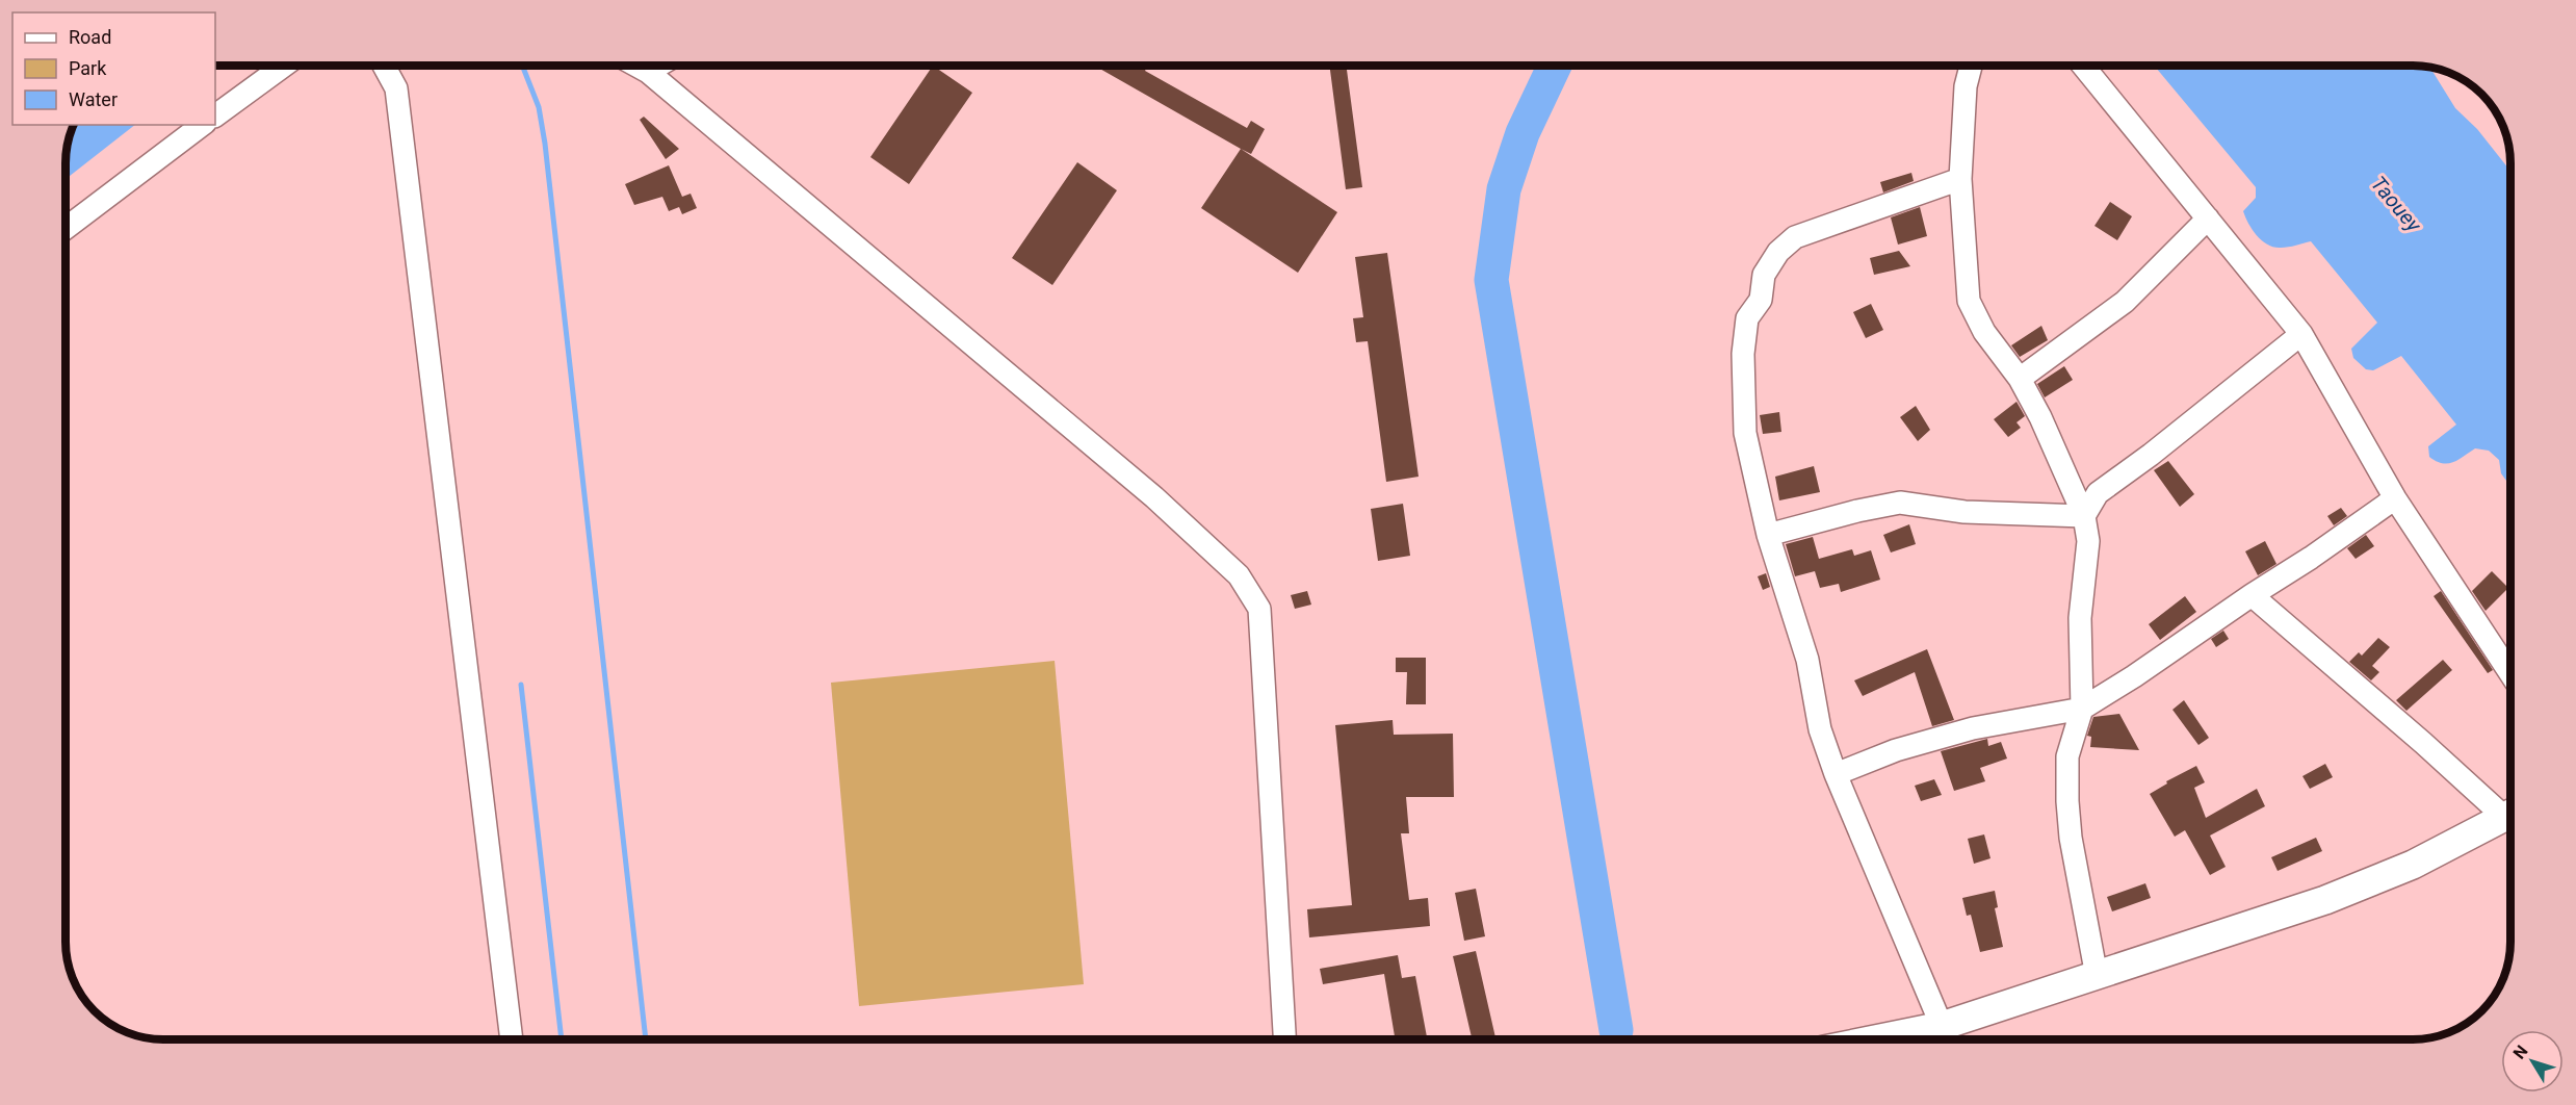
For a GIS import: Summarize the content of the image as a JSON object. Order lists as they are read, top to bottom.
{
  "water": ["Taouey"],
  "legend": ["Road", "Park", "Water"],
  "north": "top left"
}
